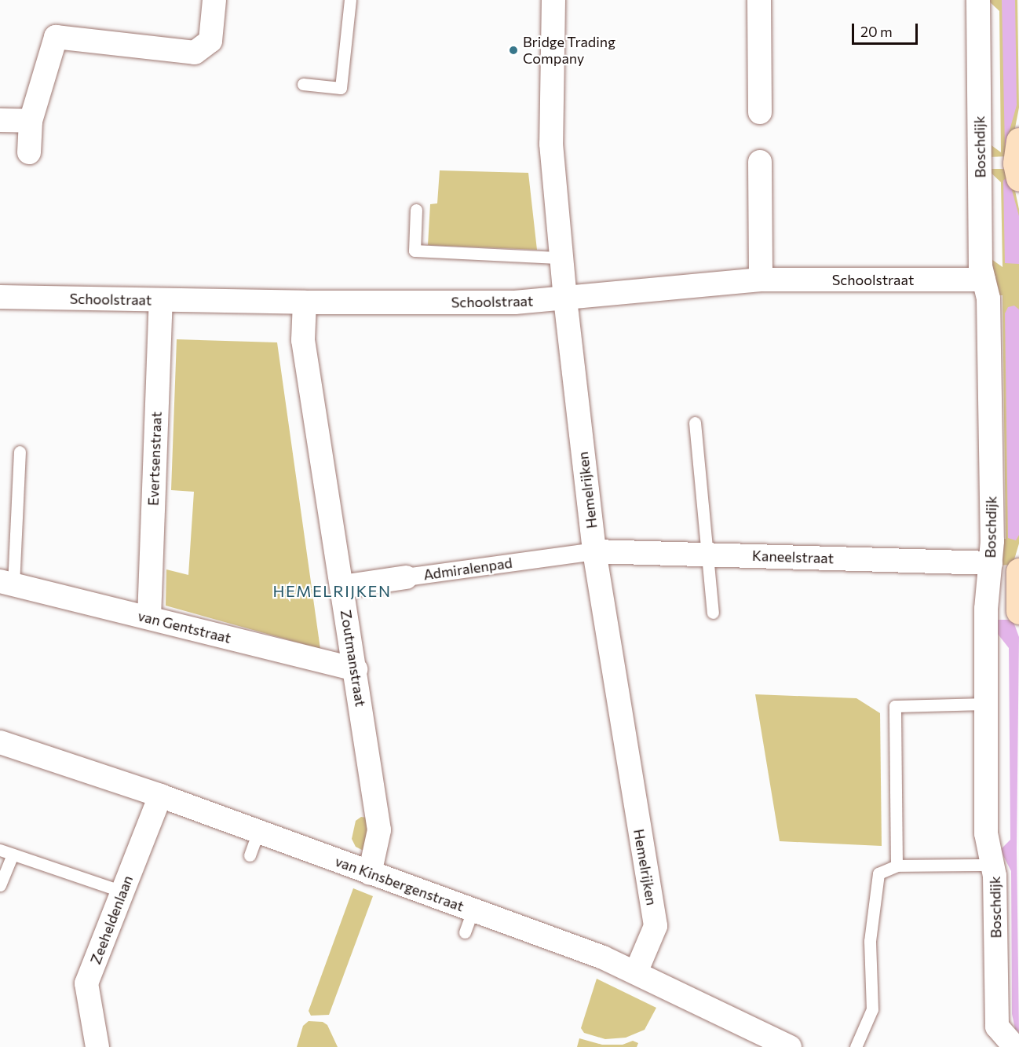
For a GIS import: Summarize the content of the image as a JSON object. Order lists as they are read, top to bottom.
{
  "streets": {
    "street": [
      "Boschdijk",
      "Schoolstraat",
      "Evertsenstraat",
      "Hemelrijken",
      "Kaneelstraat",
      "Admiralenpad",
      "van Gentstraat",
      "Zoutmanstraat",
      "van Kinsbergenstraat",
      "Zeeheldenlaan"
    ]
  },
  "crossings": [
    ["Boschdijk", "Schoolstraat"],
    ["Boschdijk", "Kaneelstraat"],
    ["Schoolstraat", "Evertsenstraat"],
    ["Schoolstraat", "Hemelrijken"],
    ["Schoolstraat", "Zoutmanstraat"],
    ["Evertsenstraat", "van Gentstraat"],
    ["Hemelrijken", "Kaneelstraat"],
    ["Hemelrijken", "Admiralenpad"],
    ["Hemelrijken", "van Kinsbergenstraat"],
    ["Kaneelstraat", "Admiralenpad"],
    ["Admiralenpad", "Zoutmanstraat"],
    ["van Gentstraat", "Zoutmanstraat"],
    ["Zoutmanstraat", "van Kinsbergenstraat"],
    ["van Kinsbergenstraat", "Zeeheldenlaan"]
  ],
  "districts": ["HEMELRIJKEN"],
  "places": ["Bridge Trading Company"],
  "scale_bar": "20 m"
}
